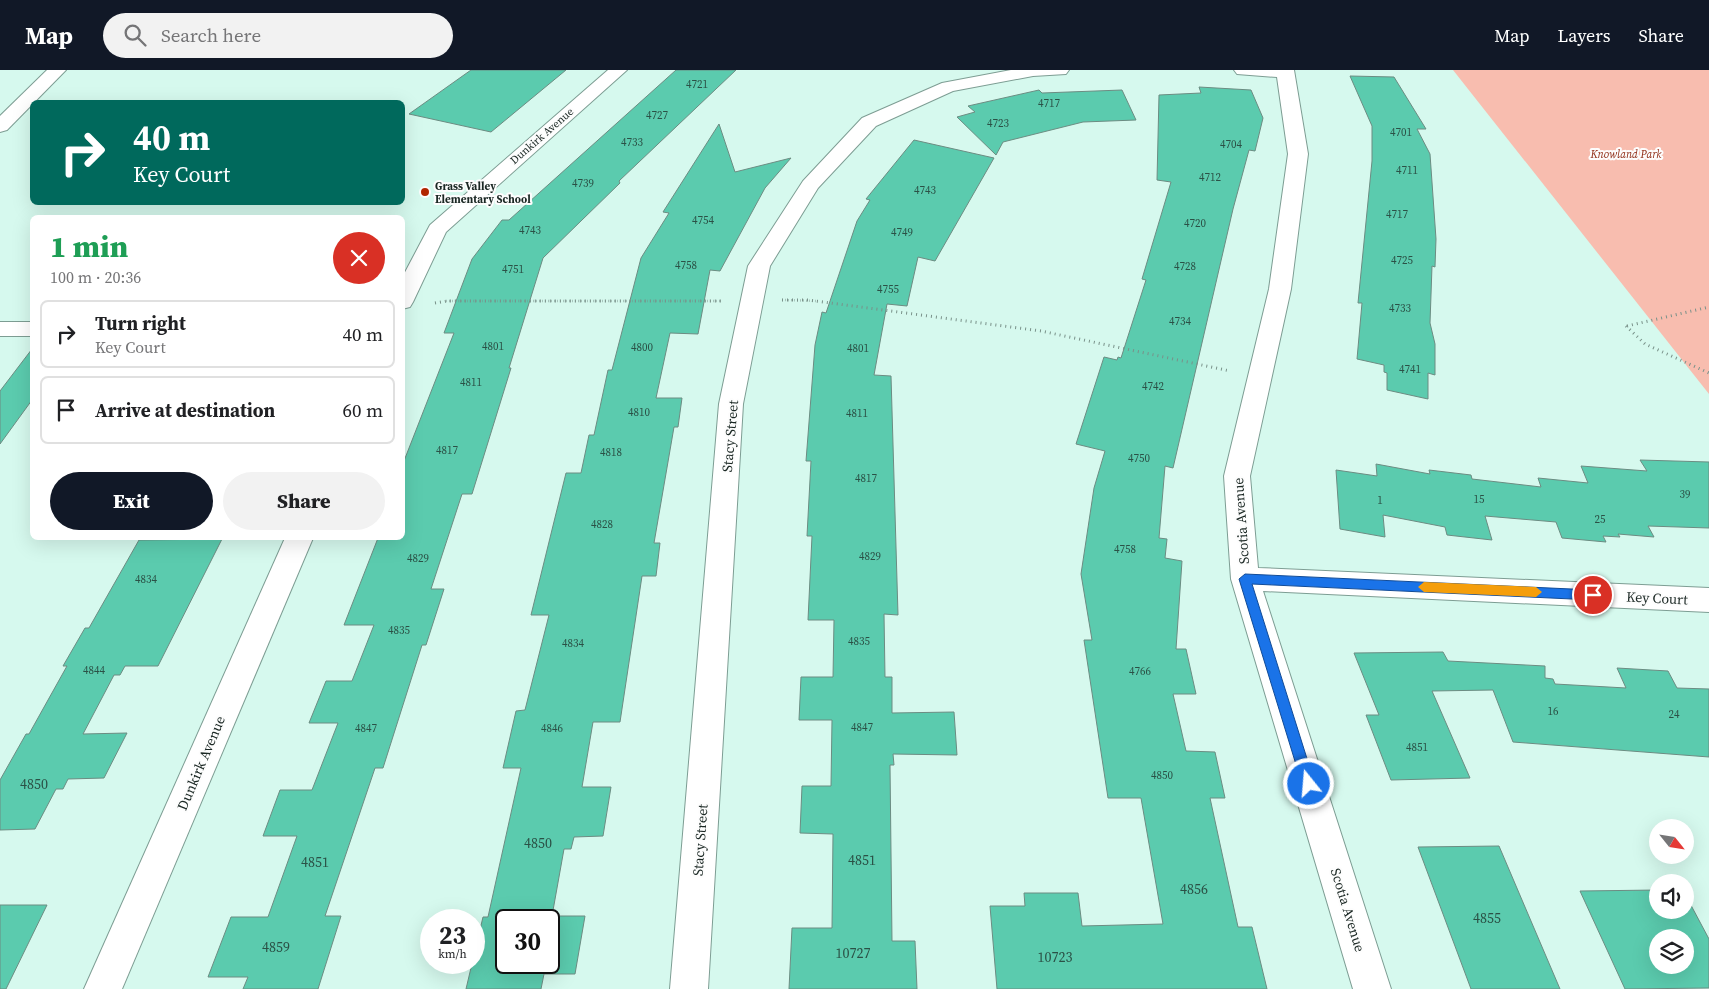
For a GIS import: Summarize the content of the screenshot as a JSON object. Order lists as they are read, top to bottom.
{
  "streets": {
    "street": [
      "Dunkirk Avenue",
      "Stacy Street",
      "Scotia Avenue",
      "Key Court"
    ]
  },
  "crossings": [
    ["Scotia Avenue", "Key Court"]
  ],
  "parks": ["Knowland Park"],
  "places": ["Grass Valley Elementary School"],
  "house_numbers": [
    "4721",
    "4717",
    "4727",
    "4723",
    "4701",
    "4733",
    "4704",
    "4711",
    "4712",
    "4739",
    "4743",
    "4717",
    "4754",
    "4720",
    "4743",
    "4749",
    "4725",
    "4758",
    "4728",
    "4751",
    "4755",
    "4733",
    "4734",
    "4801",
    "4800",
    "4801",
    "4741",
    "4811",
    "4742",
    "4810",
    "4811",
    "4817",
    "4818",
    "4750",
    "4817",
    "39",
    "15",
    "1",
    "25",
    "4828",
    "4758",
    "4829",
    "4829",
    "4834",
    "4835",
    "4835",
    "4834",
    "4844",
    "4766",
    "16",
    "24",
    "4847",
    "4847",
    "4846",
    "4851",
    "4850",
    "4850",
    "4850",
    "4851",
    "4851",
    "4856",
    "4855",
    "4859",
    "10727",
    "10723"
  ],
  "north": "bottom right",
  "page": {
    "header": "Map",
    "search": "Search here",
    "nav": ["Map", "Layers", "Share"],
    "turn": ["40 m", "Key Court"],
    "heading": ["1 min", "100 m · 20:36"],
    "list": [
      {
        "name": "Turn right",
        "note": "Key Court",
        "value": "40 m"
      },
      {
        "name": "Arrive at destination",
        "value": "60 m"
      }
    ],
    "buttons": ["Exit", "Share"],
    "speed": "23 km/h",
    "limit": "30"
  }
}
